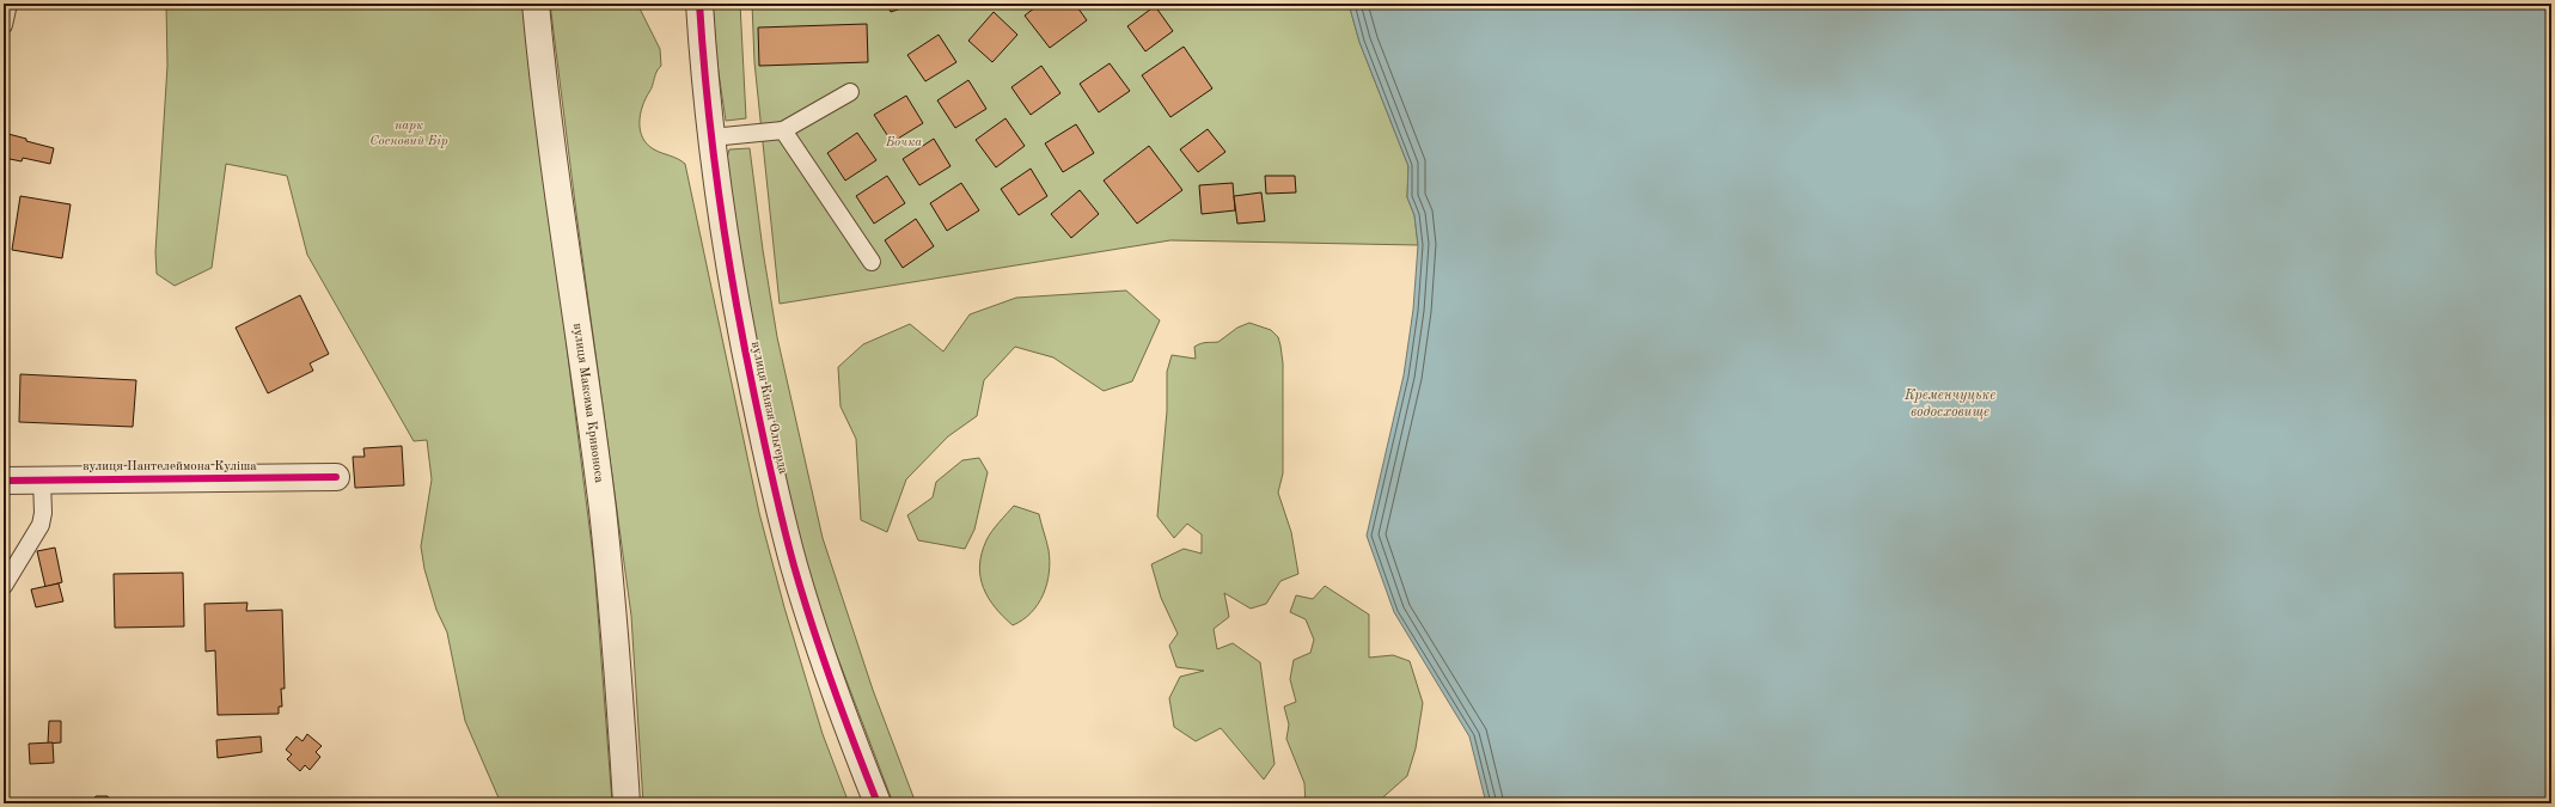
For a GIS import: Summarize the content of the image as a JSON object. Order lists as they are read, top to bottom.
{
  "streets": {
    "street": ["вулиця Максима Кривоноса", "вулиця Князя Ольгерда", "вулиця Пантелеймона Куліша"]
  },
  "water": ["Кременчуцьке водосховище"],
  "parks": ["парк Сосновий Бір", "Бочка"]
}
